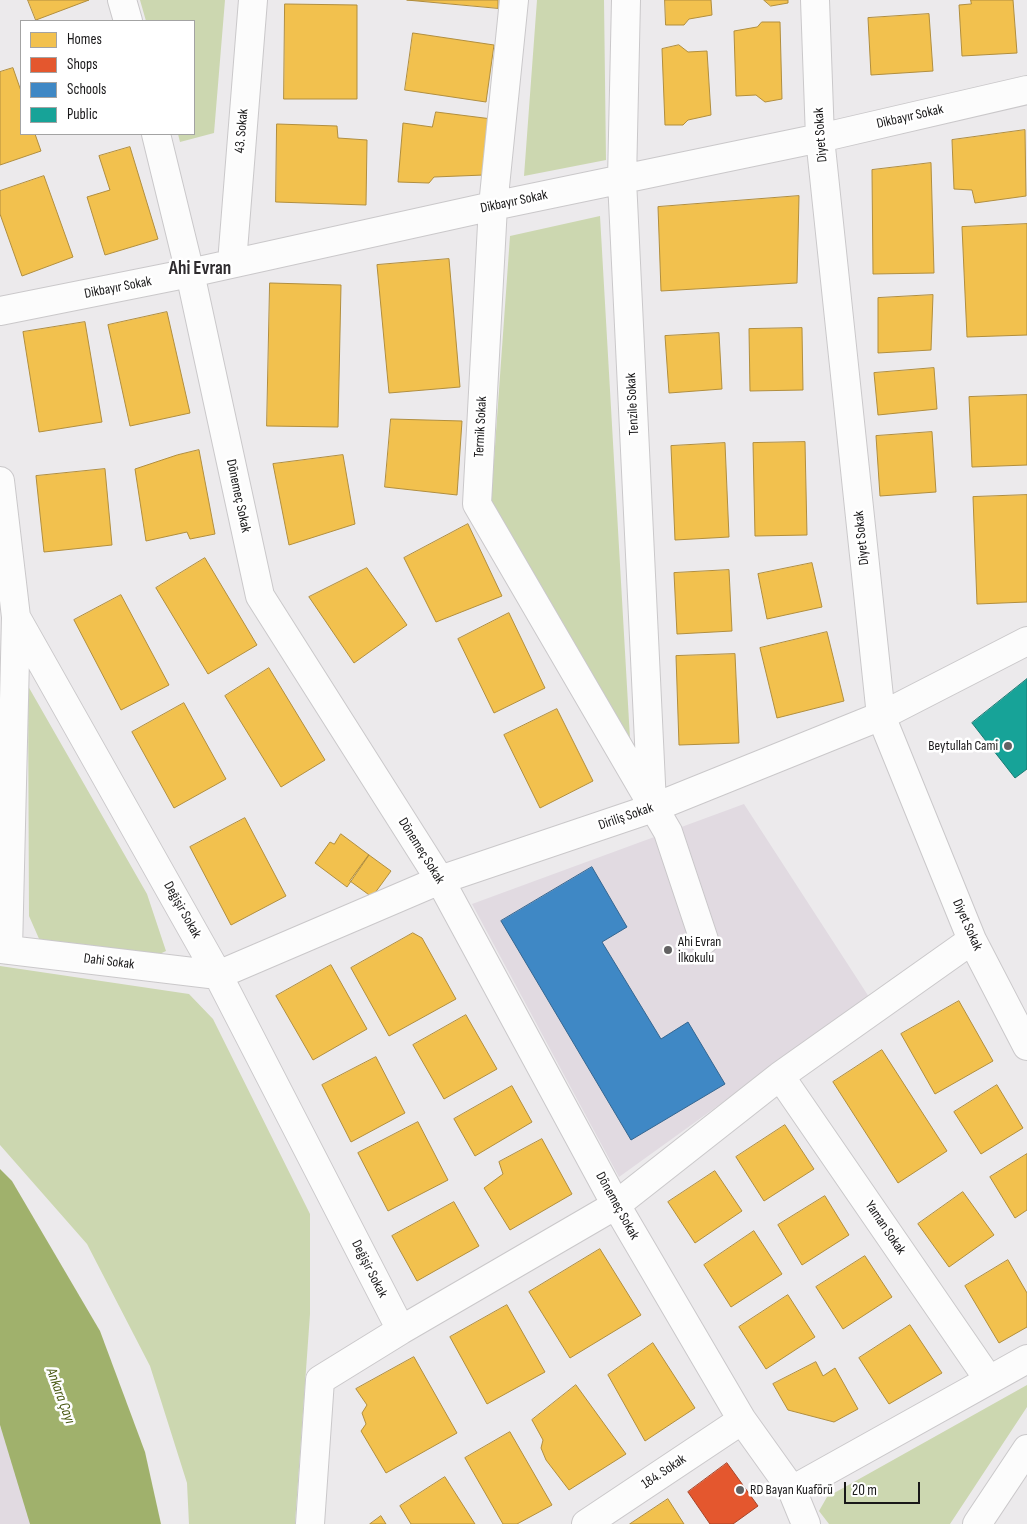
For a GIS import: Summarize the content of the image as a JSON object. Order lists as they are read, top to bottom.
{
  "streets": {
    "street": [
      "Dikbayır Sokak",
      "43. Sokak",
      "Diyet Sokak",
      "Tenzile Sokak",
      "Termik Sokak",
      "Dönemeç Sokak",
      "Diriliş Sokak",
      "Değişir Sokak",
      "Dahi Sokak",
      "Yaman Sokak",
      "184. Sokak"
    ]
  },
  "crossings": [
    ["Dikbayır Sokak", "43. Sokak"],
    ["Dikbayır Sokak", "Diyet Sokak"],
    ["Dikbayır Sokak", "Tenzile Sokak"],
    ["Dikbayır Sokak", "Termik Sokak"],
    ["Dikbayır Sokak", "Dönemeç Sokak"],
    ["Diyet Sokak", "Diriliş Sokak"],
    ["Tenzile Sokak", "Termik Sokak"],
    ["Tenzile Sokak", "Diriliş Sokak"],
    ["Termik Sokak", "Diriliş Sokak"],
    ["Dönemeç Sokak", "Diriliş Sokak"],
    ["Dönemeç Sokak", "184. Sokak"],
    ["Diriliş Sokak", "Değişir Sokak"],
    ["Diriliş Sokak", "Dahi Sokak"],
    ["Değişir Sokak", "Dahi Sokak"]
  ],
  "districts": ["Ahi Evran"],
  "water": ["Ankara Çayı"],
  "places": ["Beytullah Cami", "Ahi Evran İlkokulu", "RD Bayan Kuaförü"],
  "legend": [
    "Homes",
    "Shops",
    "Schools",
    "Public"
  ],
  "scale_bar": "20 m"
}
